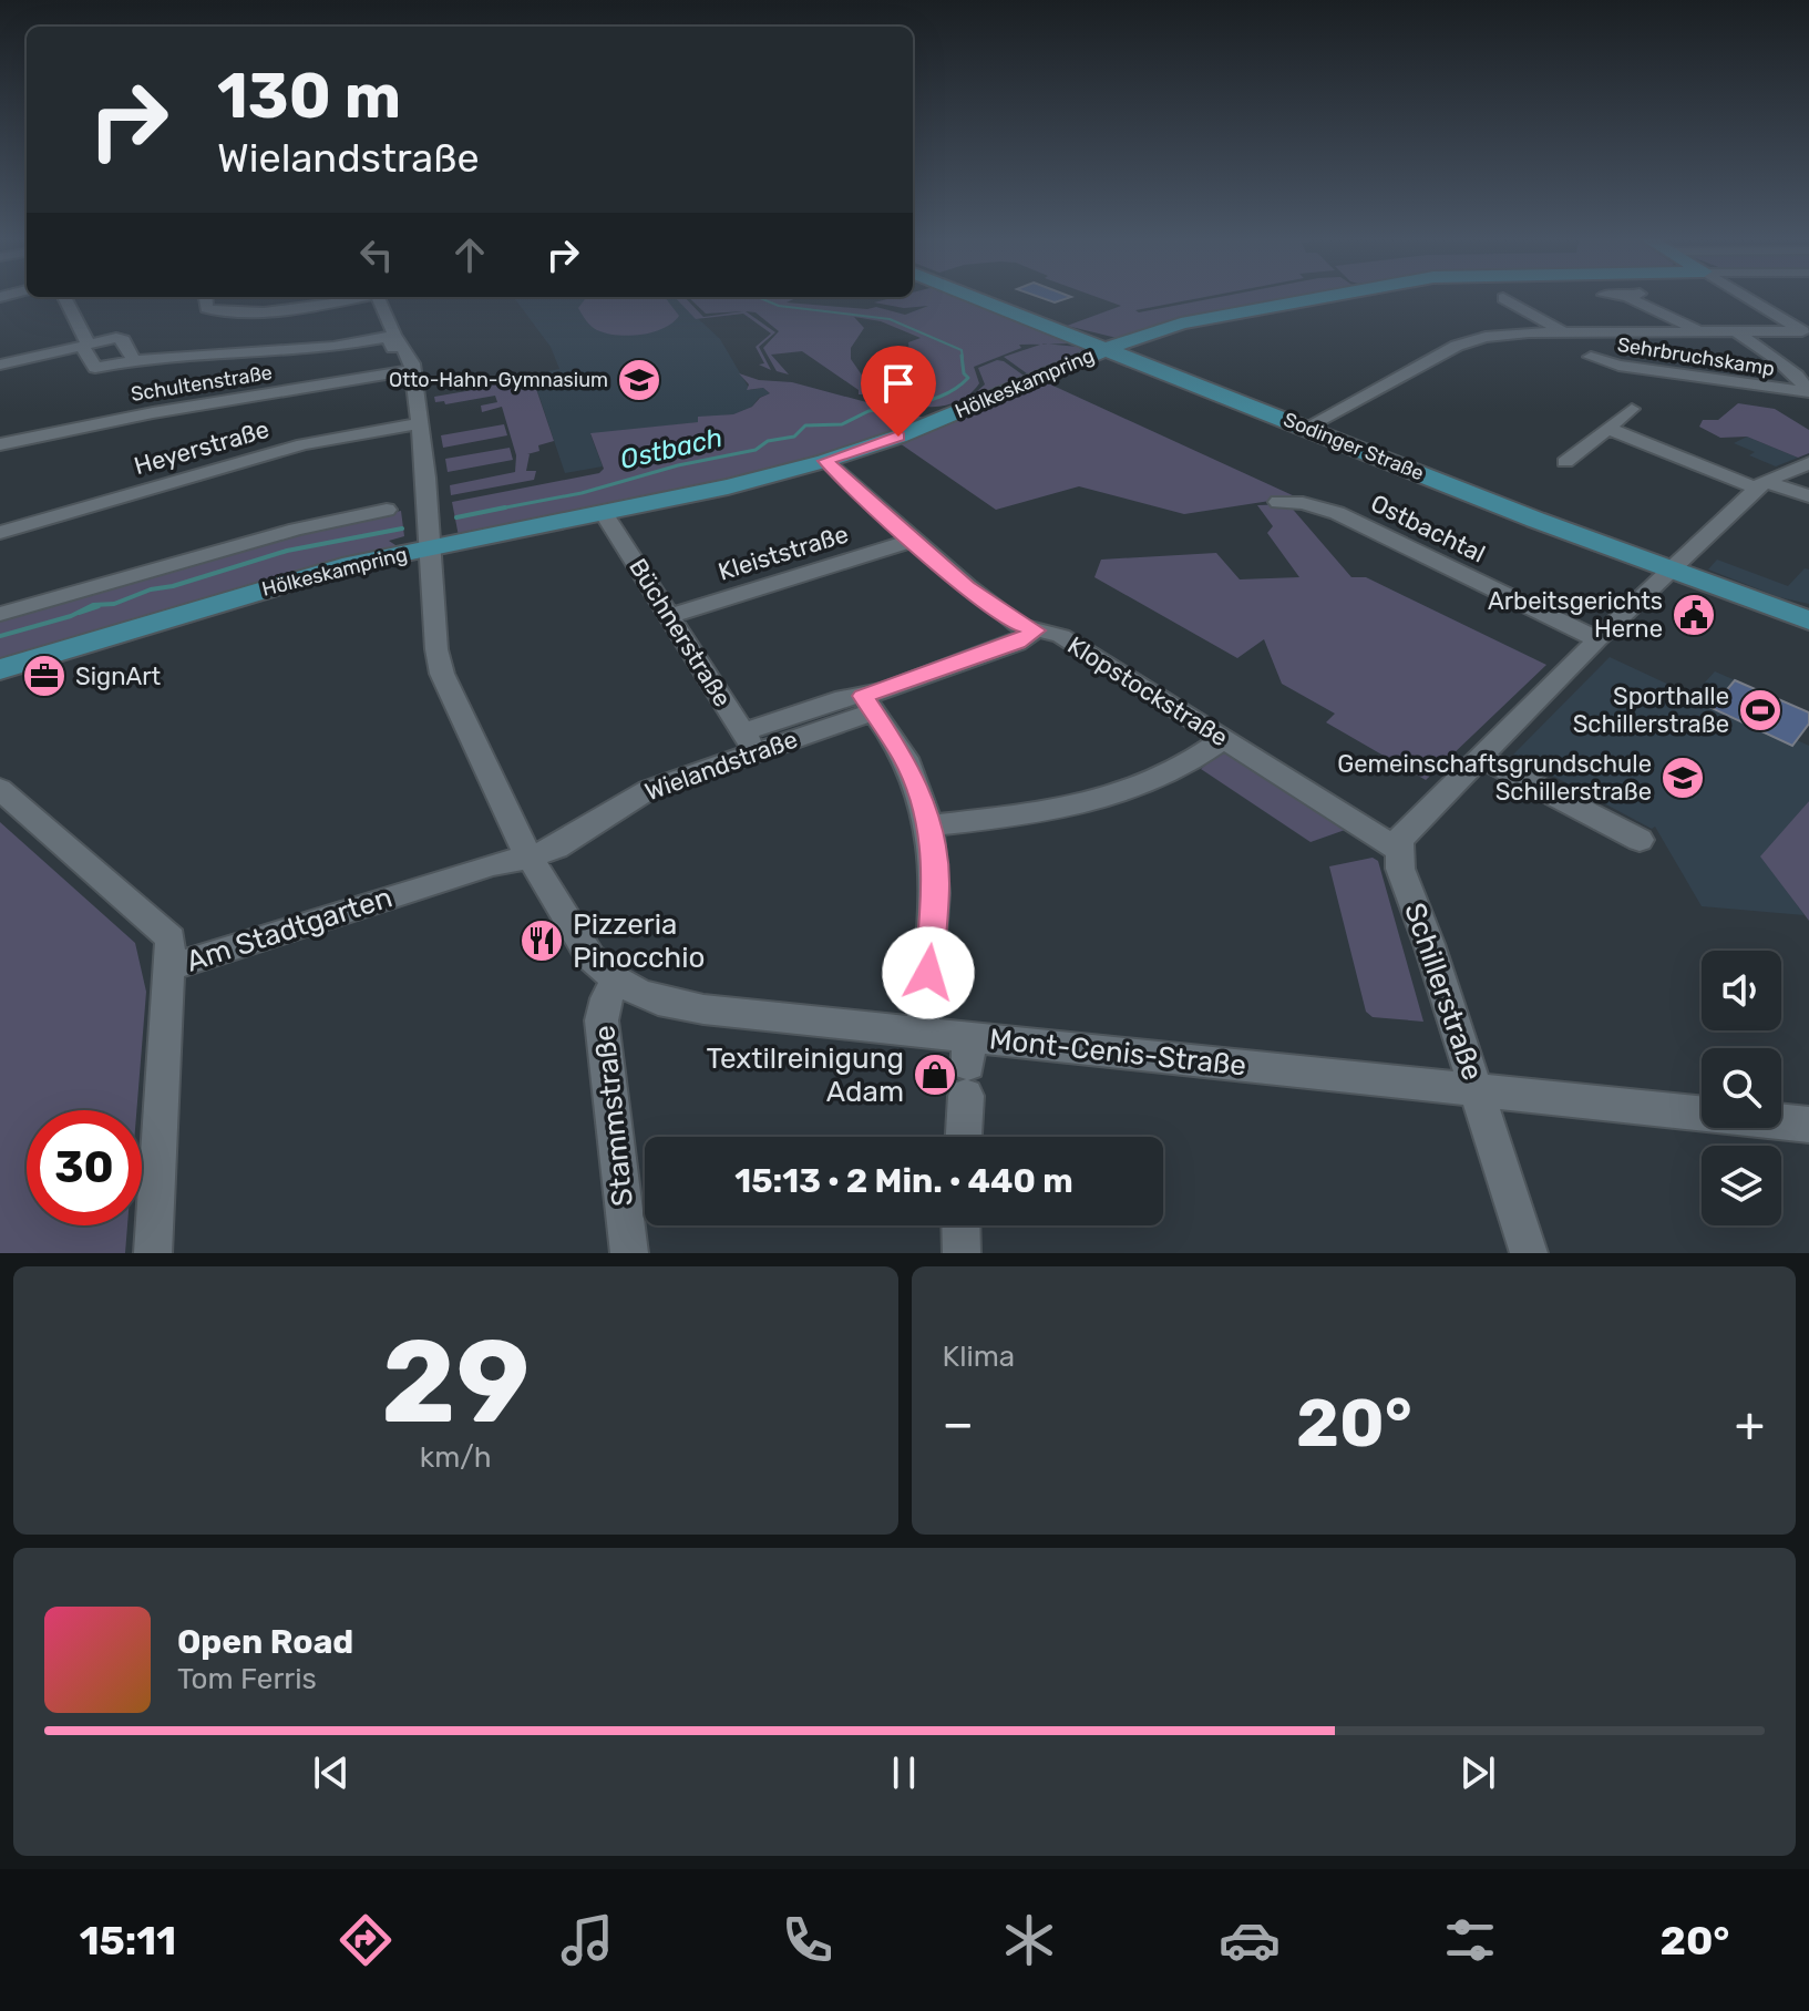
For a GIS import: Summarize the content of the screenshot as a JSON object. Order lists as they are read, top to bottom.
{
  "streets": {
    "main road": ["Hölkeskampring", "Sodinger Straße"],
    "street": [
      "Sehrbruchskamp",
      "Schultenstraße",
      "Heyerstraße",
      "Ostbachtal",
      "Kleiststraße",
      "Büchnerstraße",
      "Klopstockstraße",
      "Wielandstraße",
      "Am Stadtgarten",
      "Schillerstraße",
      "Mont-Cenis-Straße",
      "Stammstraße"
    ]
  },
  "crossings": [
    ["Sehrbruchskamp", "Sodinger Straße"],
    ["Schultenstraße", "Mont-Cenis-Straße"],
    ["Hölkeskampring", "Sodinger Straße"],
    ["Hölkeskampring", "Büchnerstraße"],
    ["Hölkeskampring", "Klopstockstraße"],
    ["Hölkeskampring", "Mont-Cenis-Straße"],
    ["Heyerstraße", "Mont-Cenis-Straße"],
    ["Kleiststraße", "Büchnerstraße"],
    ["Kleiststraße", "Klopstockstraße"],
    ["Büchnerstraße", "Wielandstraße"],
    ["Klopstockstraße", "Wielandstraße"],
    ["Klopstockstraße", "Schillerstraße"],
    ["Wielandstraße", "Am Stadtgarten"],
    ["Wielandstraße", "Mont-Cenis-Straße"],
    ["Am Stadtgarten", "Mont-Cenis-Straße"],
    ["Schillerstraße", "Mont-Cenis-Straße"],
    ["Mont-Cenis-Straße", "Stammstraße"]
  ],
  "water": ["Ostbach"],
  "places": {
    "school or university": ["Otto-Hahn-Gymnasium", "Gemeinschaftsgrundschule Schillerstraße"],
    "public building": ["Arbeitsgerichts Herne"],
    "office": ["SignArt"],
    "sports": ["Sporthalle Schillerstraße"],
    "restaurant": ["Pizzeria Pinocchio"],
    "shop": ["Textilreinigung Adam"]
  },
  "page": {
    "turn": ["130 m", "Wielandstraße"],
    "limit": "30",
    "trip": "15:13 · 2 Min. · 440 m",
    "tile": [
      ["29", "km/h"],
      "Klima"
    ],
    "heat": ["−", "20°", "+"],
    "song": ["Open Road", "Tom Ferris"],
    "tabs": ["15:11", "20°"]
  }
}
